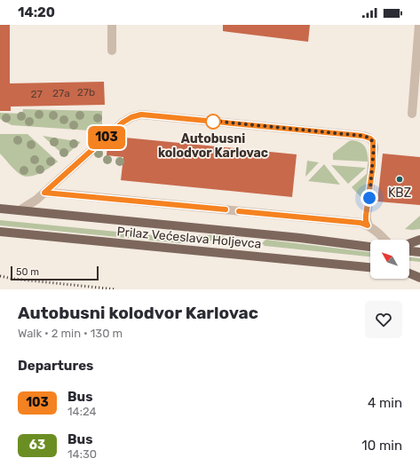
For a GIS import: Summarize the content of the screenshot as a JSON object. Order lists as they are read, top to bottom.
{
  "streets": {
    "main road": ["Prilaz Većeslava Holjevca"]
  },
  "places": ["Autobusni kolodvor Karlovac", "KBZ"],
  "lines": ["bus line 103"],
  "house_numbers": ["27b", "27a", "27"],
  "scale_bar": "50 m",
  "north": "top left",
  "page": {
    "status": "14:20",
    "on_map": "103",
    "scale": "50 m",
    "heading": [
      ["Autobusni kolodvor Karlovac", "Walk · 2 min · 130 m"],
      "Departures"
    ],
    "list": [
      {
        "mark": "103",
        "name": "Bus",
        "note": "14:24",
        "value": "4 min"
      },
      {
        "mark": "63",
        "name": "Bus",
        "note": "14:30",
        "value": "10 min"
      }
    ]
  }
}
